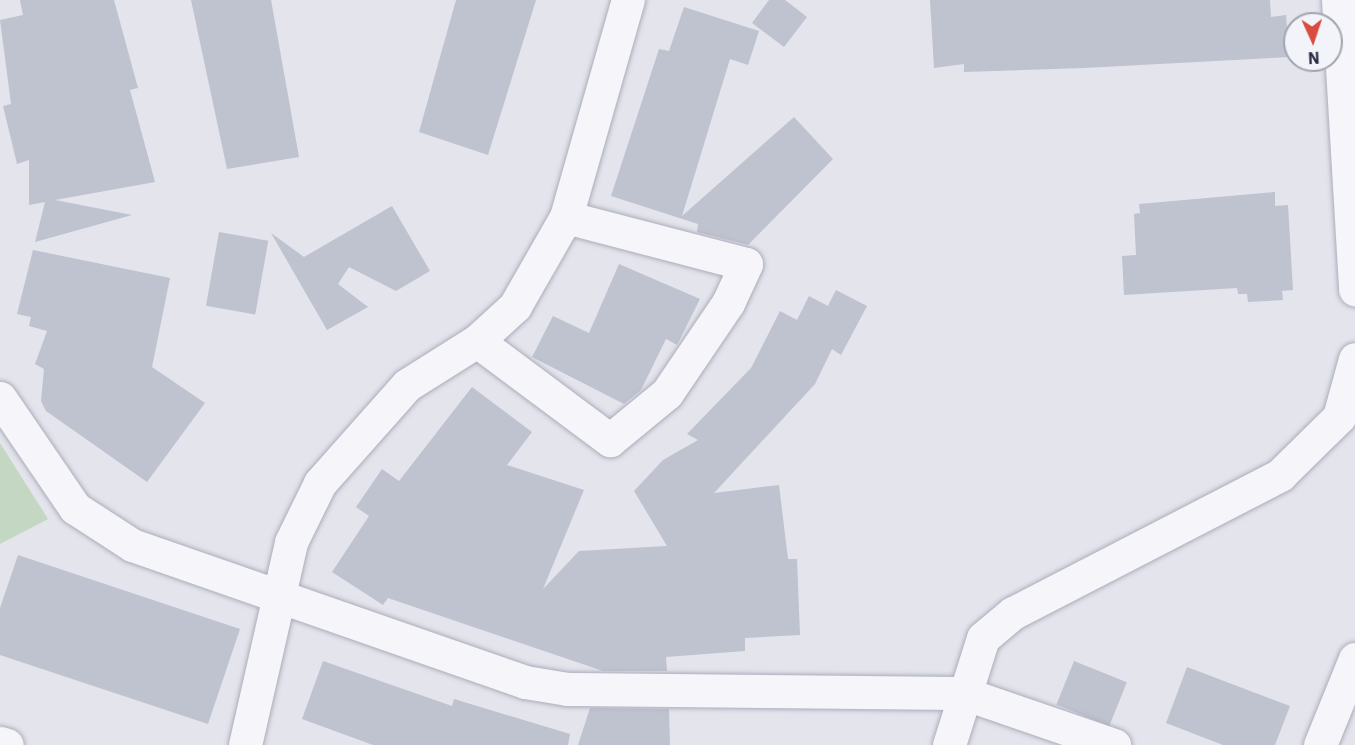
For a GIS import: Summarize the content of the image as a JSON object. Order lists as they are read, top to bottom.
{
  "north": "bottom"
}
